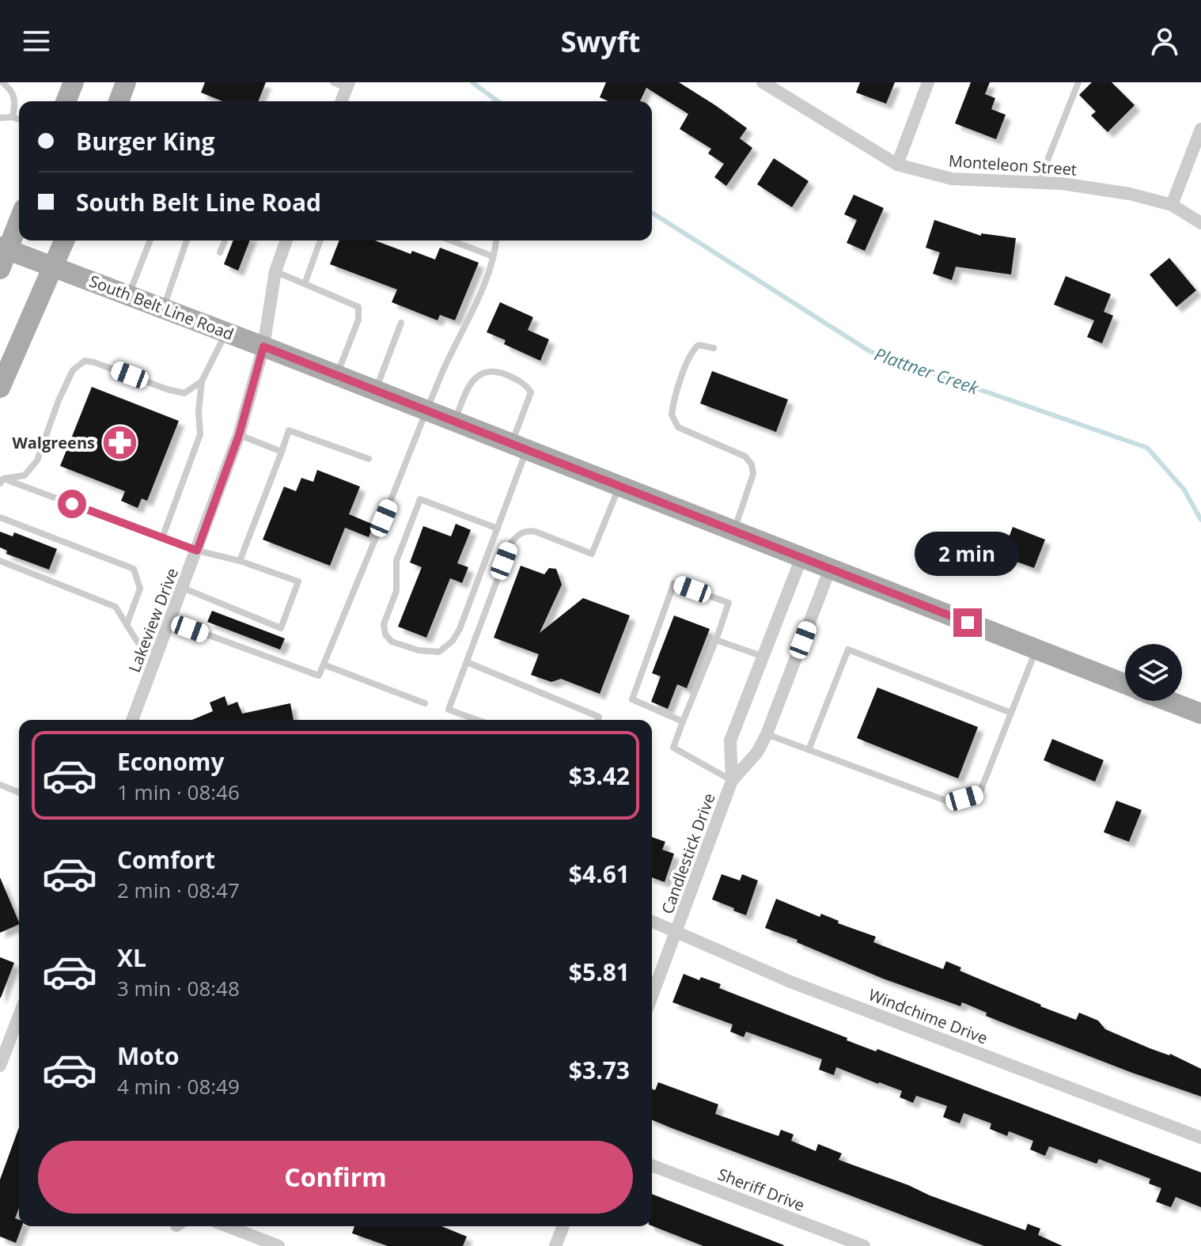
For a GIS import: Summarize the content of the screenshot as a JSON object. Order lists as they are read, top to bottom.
{
  "streets": {
    "main road": ["South Belt Line Road"],
    "street": [
      "Monteleon Street",
      "Lakeview Drive",
      "Candlestick Drive",
      "Windchime Drive",
      "Sheriff Drive"
    ]
  },
  "crossings": [
    ["South Belt Line Road", "Lakeview Drive"],
    ["South Belt Line Road", "Candlestick Drive"],
    ["Candlestick Drive", "Windchime Drive"]
  ],
  "water": ["Plattner Creek"],
  "places": {
    "pharmacy": ["Walgreens"]
  },
  "page": {
    "header": "Swyft",
    "banner": ["Burger King", "South Belt Line Road"],
    "bubble": "2 min",
    "list": [
      {
        "name": "Economy",
        "note": "1 min · 08:46",
        "value": "$3.42"
      },
      {
        "name": "Comfort",
        "note": "2 min · 08:47",
        "value": "$4.61"
      },
      {
        "name": "XL",
        "note": "3 min · 08:48",
        "value": "$5.81"
      },
      {
        "name": "Moto",
        "note": "4 min · 08:49",
        "value": "$3.73"
      }
    ],
    "buttons": "Confirm"
  }
}
